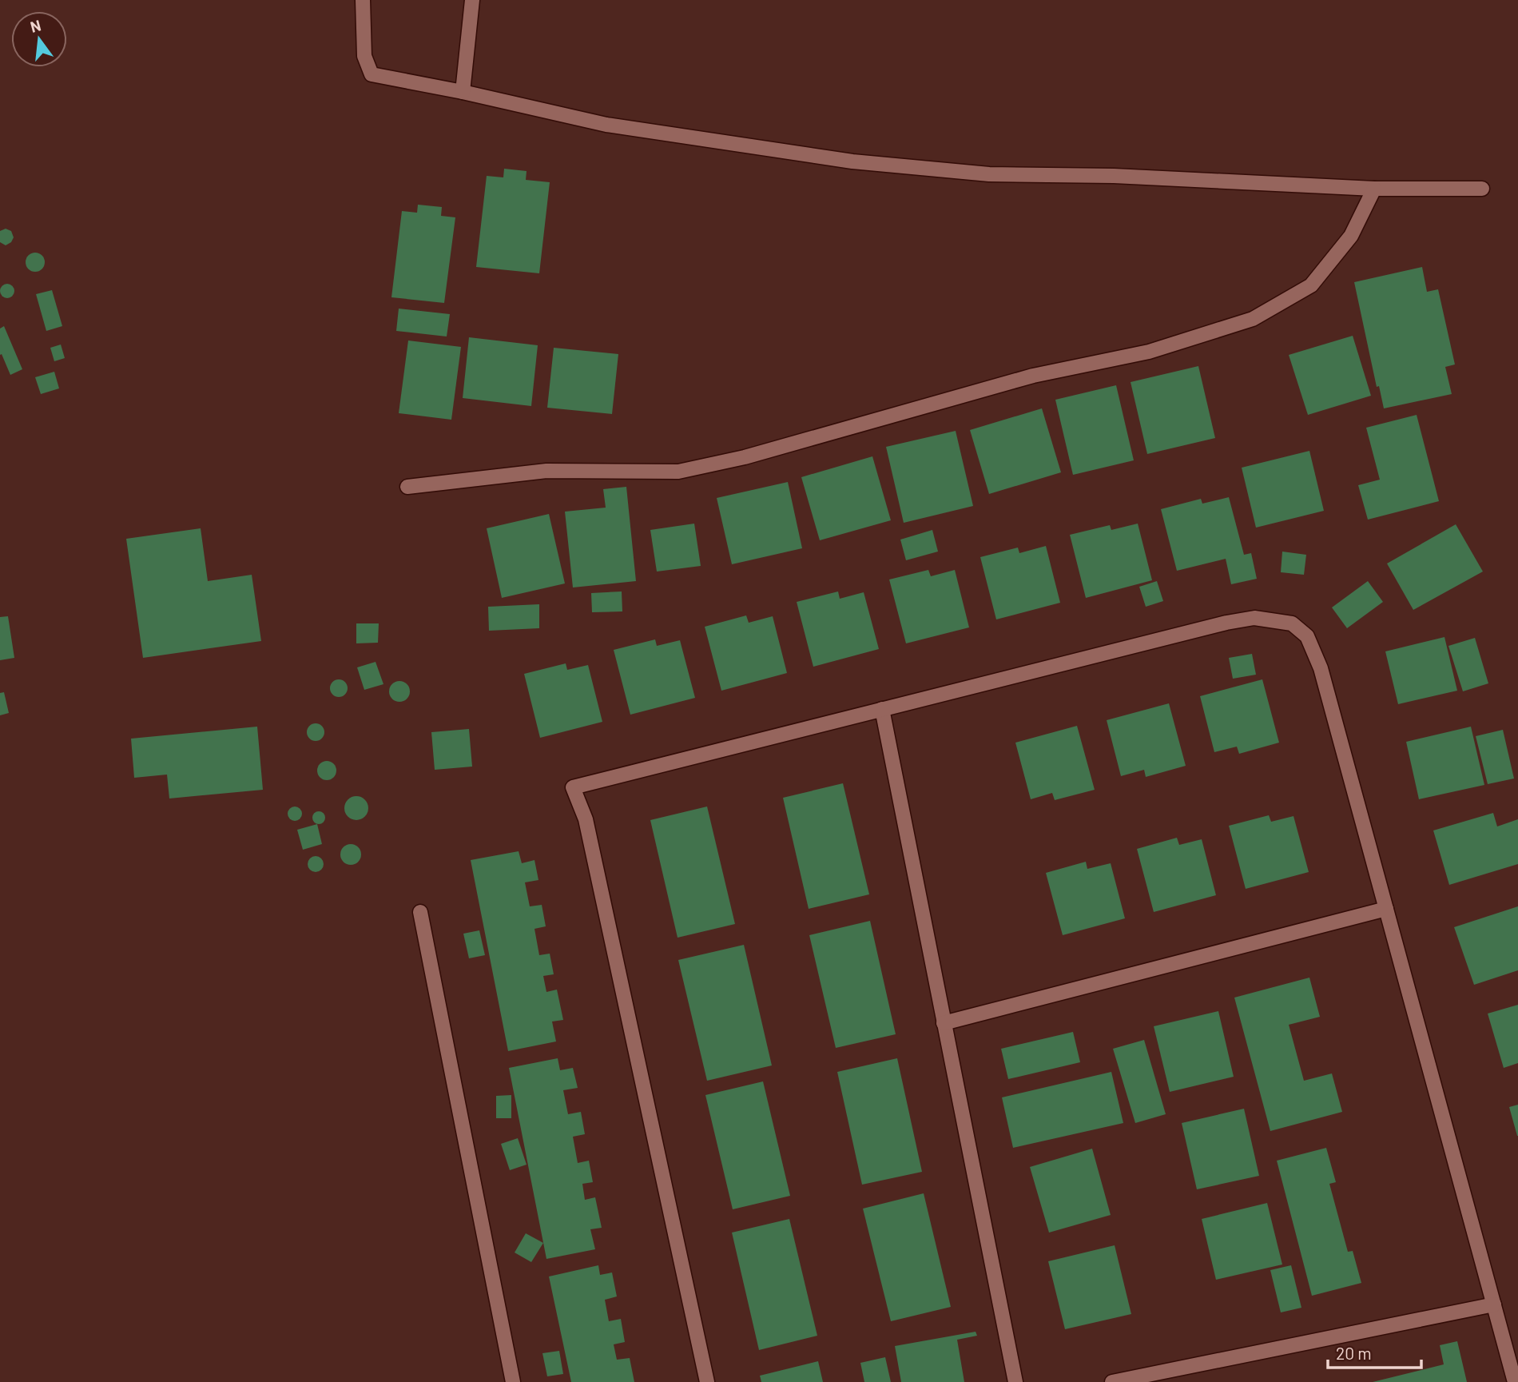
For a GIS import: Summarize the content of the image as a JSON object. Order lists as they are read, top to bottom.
{
  "scale_bar": "20 m",
  "north": "top"
}
